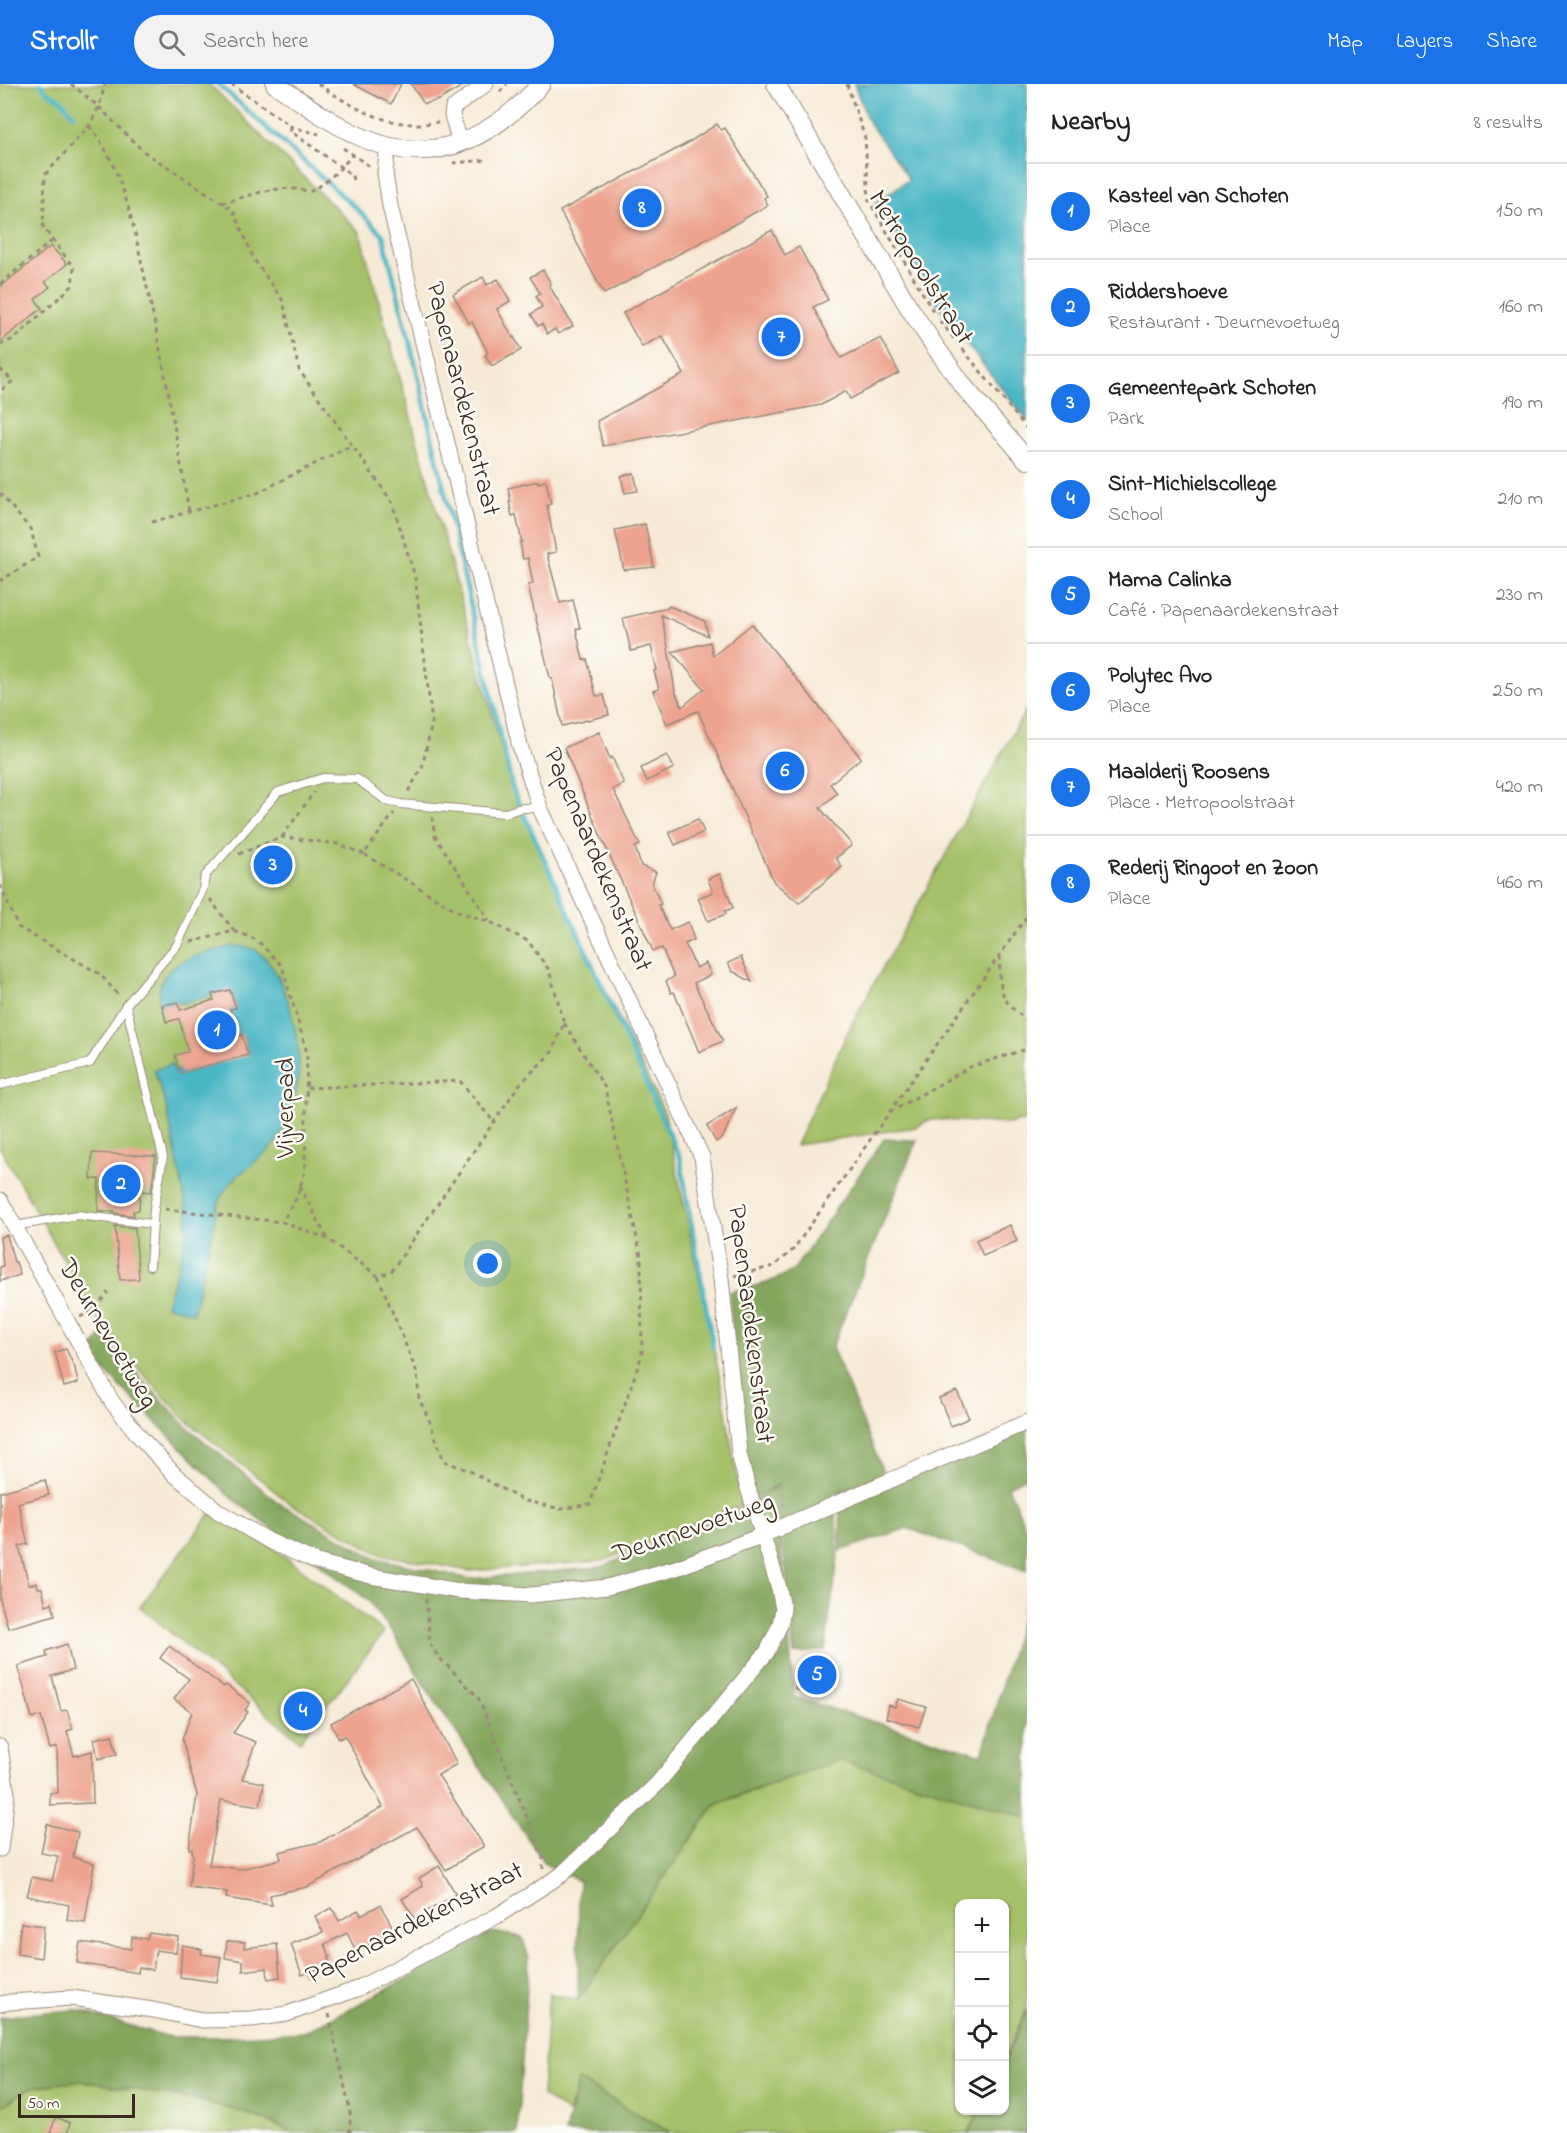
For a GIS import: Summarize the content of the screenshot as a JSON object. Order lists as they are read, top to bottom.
{
  "streets": {
    "street": ["Metropoolstraat", "Papenaardekenstraat", "Deurnevoetweg"],
    "path": ["Vijverpad"]
  },
  "crossings": [
    ["Papenaardekenstraat", "Deurnevoetweg"]
  ],
  "scale_bar": "50 m",
  "page": {
    "header": "Strollr",
    "search": "Search here",
    "nav": ["Map", "Layers", "Share"],
    "heading": ["Nearby", "8 results"],
    "list": [
      {
        "mark": "1",
        "name": "Kasteel van Schoten",
        "note": "Place",
        "value": "150 m"
      },
      {
        "mark": "2",
        "name": "Riddershoeve",
        "note": "Restaurant · Deurnevoetweg",
        "value": "160 m"
      },
      {
        "mark": "3",
        "name": "Gemeentepark Schoten",
        "note": "Park",
        "value": "190 m"
      },
      {
        "mark": "4",
        "name": "Sint-Michielscollege",
        "note": "School",
        "value": "210 m"
      },
      {
        "mark": "5",
        "name": "Mama Calinka",
        "note": "Café · Papenaardekenstraat",
        "value": "230 m"
      },
      {
        "mark": "6",
        "name": "Polytec Avo",
        "note": "Place",
        "value": "250 m"
      },
      {
        "mark": "7",
        "name": "Maalderij Roosens",
        "note": "Place · Metropoolstraat",
        "value": "420 m"
      },
      {
        "mark": "8",
        "name": "Rederij Ringoot en Zoon",
        "note": "Place",
        "value": "460 m"
      }
    ],
    "pins": [
      "8",
      "7",
      "6",
      "3",
      "1",
      "2",
      "5",
      "4"
    ],
    "map_buttons": ["+", "−"],
    "scale": "50 m"
  }
}
